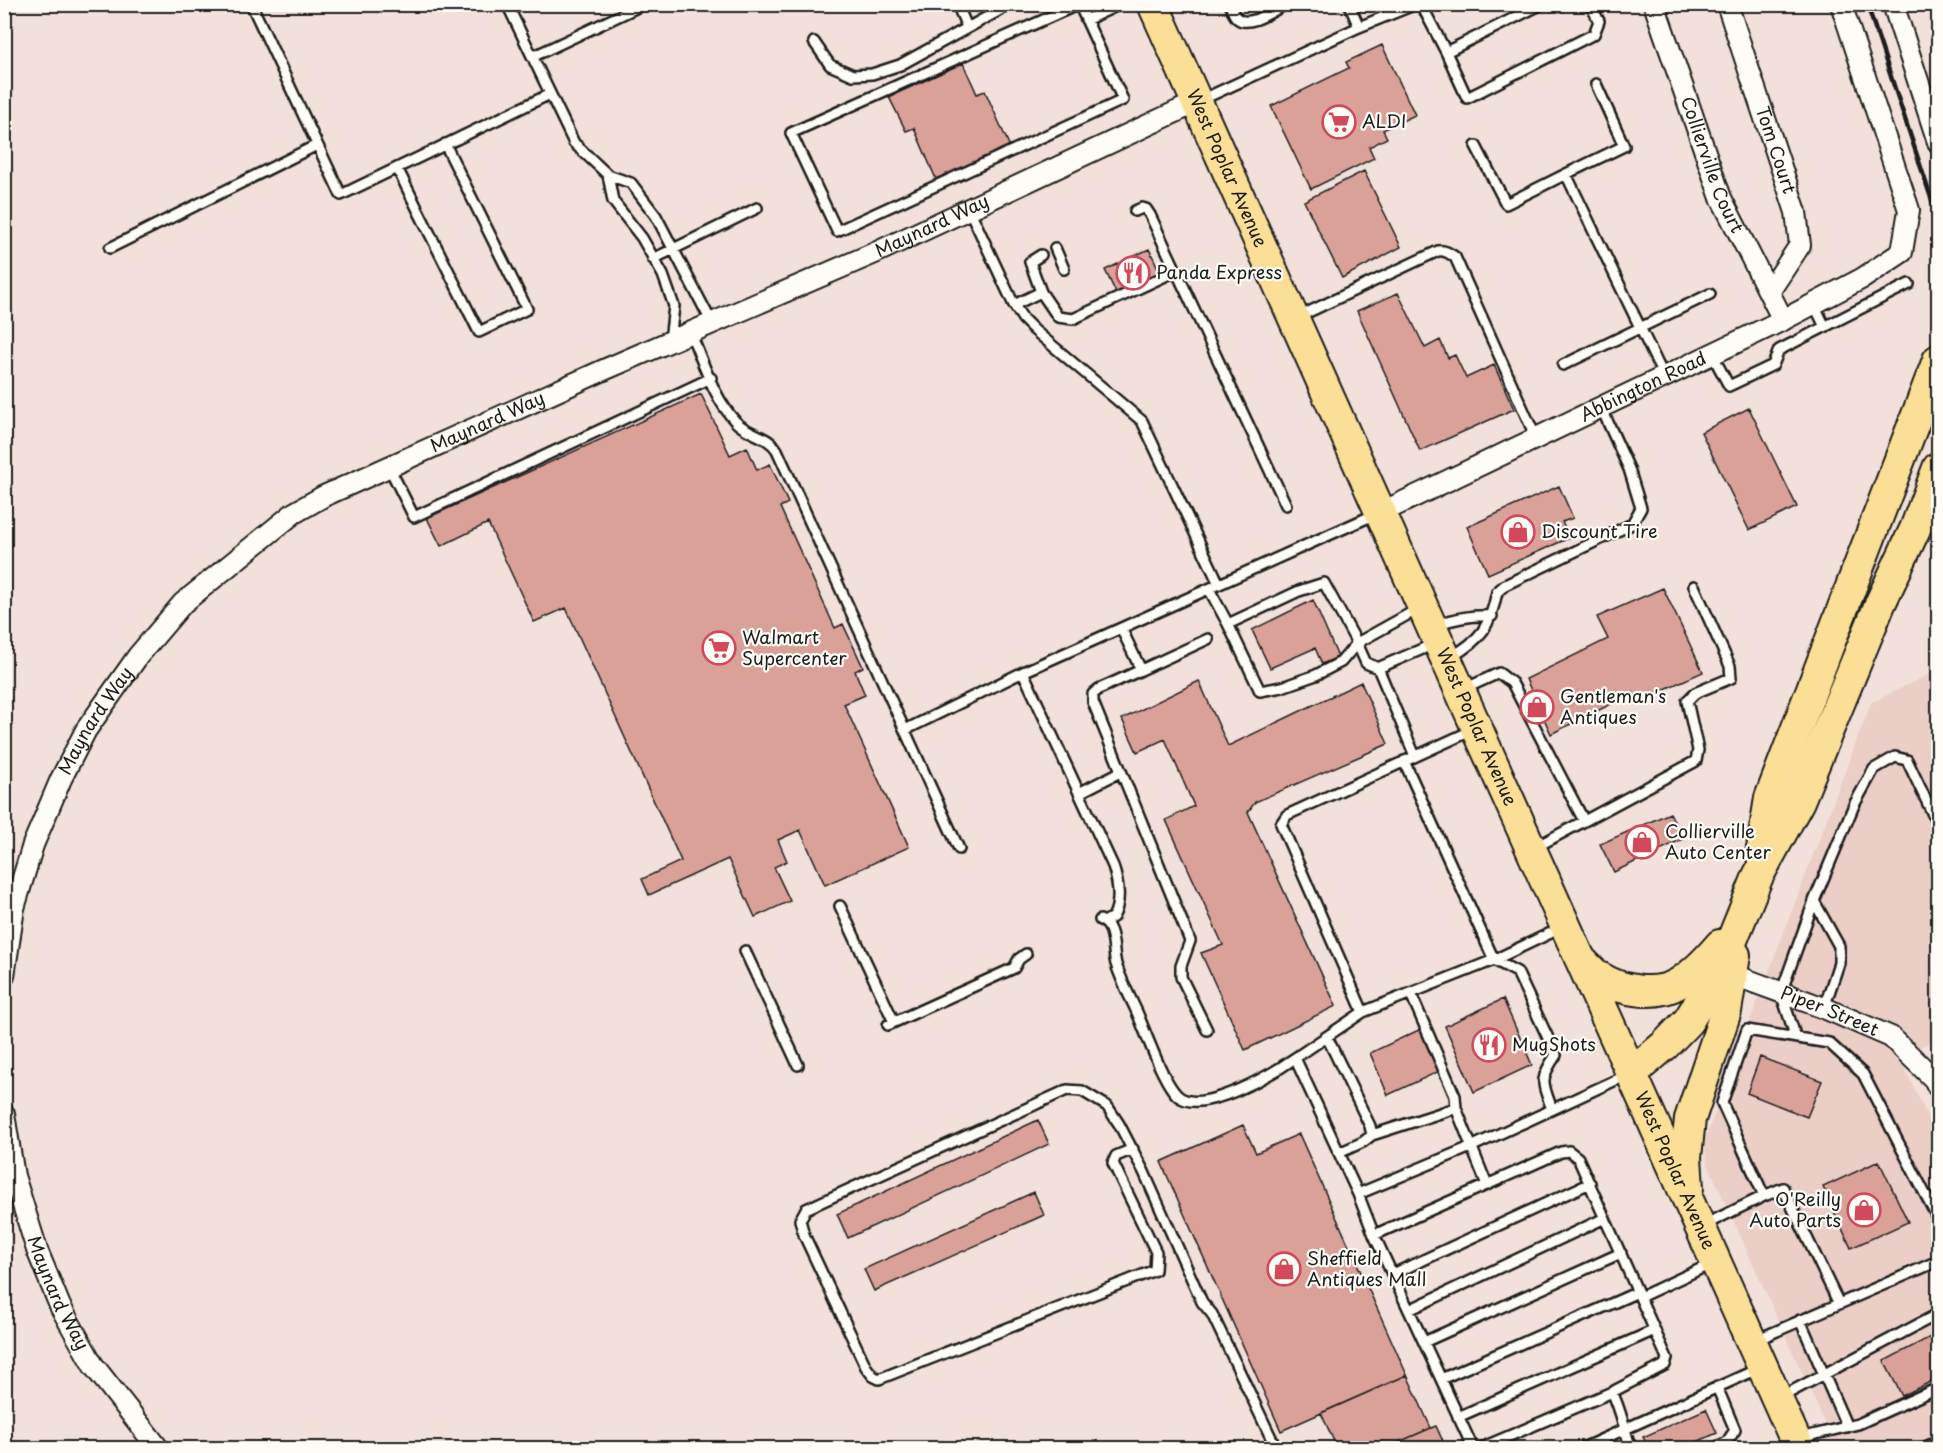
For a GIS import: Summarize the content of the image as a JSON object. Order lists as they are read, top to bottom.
{
  "streets": {
    "main road": ["West Poplar Avenue"],
    "street": [
      "Tom Court",
      "Collierville Court",
      "Maynard Way",
      "Abbington Road",
      "Piper Street"
    ]
  },
  "crossings": [
    ["Tom Court", "Collierville Court"],
    ["Collierville Court", "Abbington Road"],
    ["West Poplar Avenue", "Maynard Way"],
    ["West Poplar Avenue", "Abbington Road"]
  ],
  "places": {
    "supermarket": ["ALDI", "Walmart Supercenter"],
    "restaurant": ["Panda Express", "MugShots"],
    "shop": [
      "Discount Tire",
      "Gentleman's Antiques",
      "Collierville Auto Center",
      "O'Reilly Auto Parts",
      "Sheffield Antiques Mall"
    ]
  }
}
